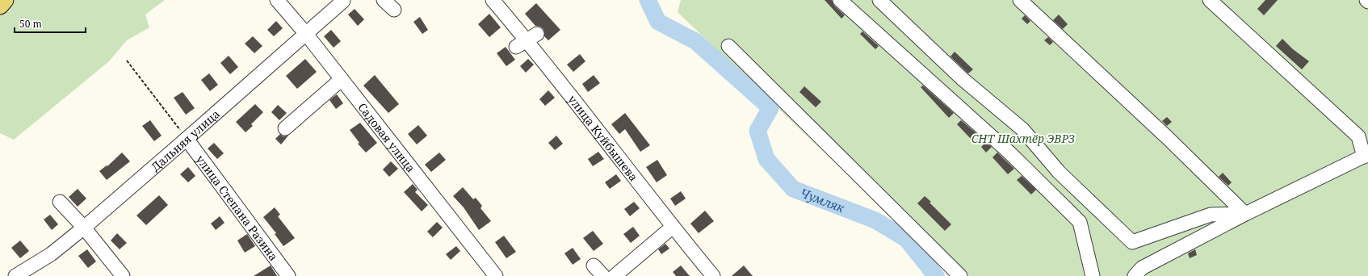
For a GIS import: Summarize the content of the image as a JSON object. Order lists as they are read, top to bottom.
{
  "streets": {
    "street": [
      "Садовая улица",
      "улица Куйбышева",
      "Дальняя улица",
      "улица Степана Разина"
    ]
  },
  "crossings": [
    ["Садовая улица", "Дальняя улица"],
    ["Дальняя улица", "улица Степана Разина"]
  ],
  "water": ["Чумляк"],
  "parks": ["СНТ Шахтёр ЭВРЗ"],
  "scale_bar": "50 m"
}
